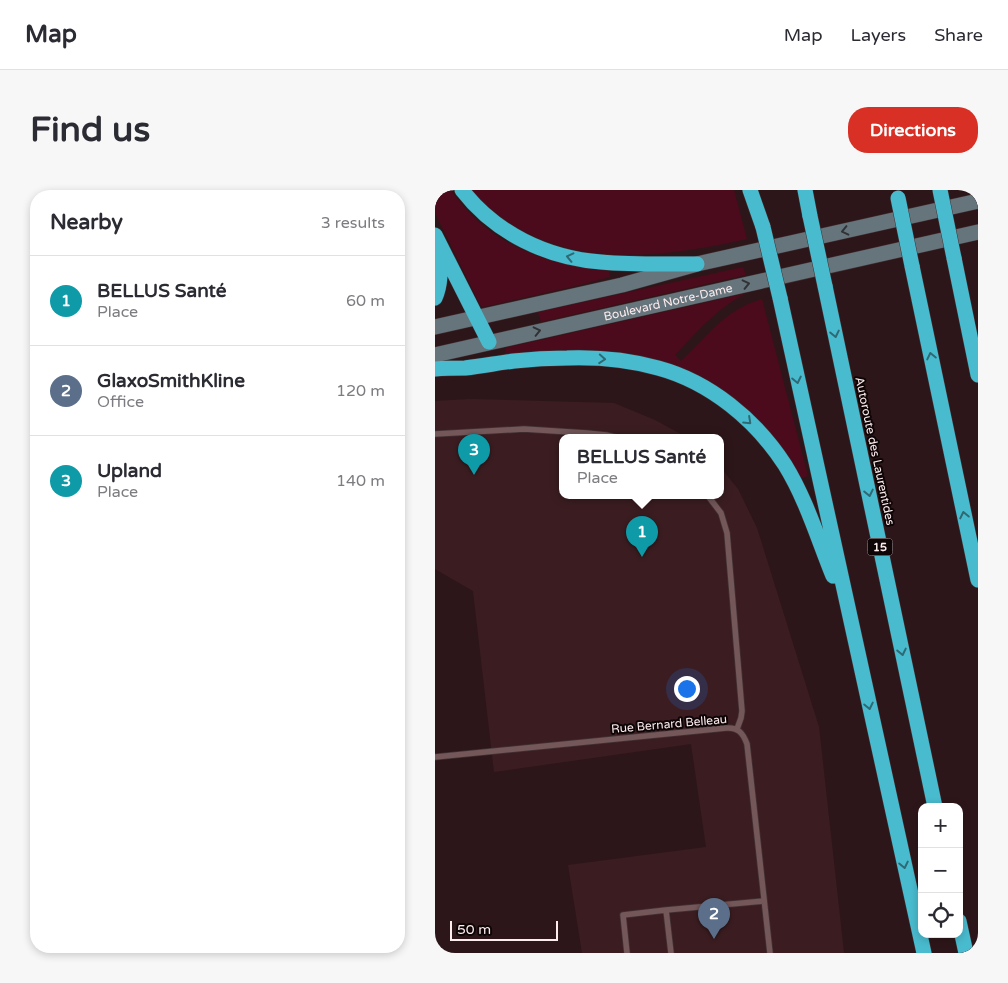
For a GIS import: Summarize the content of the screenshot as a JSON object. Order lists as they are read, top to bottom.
{
  "streets": {
    "highway": ["Autoroute des Laurentides", "15"],
    "street": ["Boulevard Notre-Dame"],
    "lane": ["Rue Bernard Belleau"]
  },
  "scale_bar": "50 m",
  "page": {
    "header": "Map",
    "nav": ["Map", "Layers", "Share"],
    "buttons": "Directions",
    "title": "Find us",
    "heading": ["Nearby", "3 results"],
    "list": [
      {
        "mark": "1",
        "name": "BELLUS Santé",
        "note": "Place",
        "value": "60 m"
      },
      {
        "mark": "2",
        "name": "GlaxoSmithKline",
        "note": "Office",
        "value": "120 m"
      },
      {
        "mark": "3",
        "name": "Upland",
        "note": "Place",
        "value": "140 m"
      }
    ],
    "popup": ["BELLUS Santé", "Place"],
    "pins": ["3", "1", "2"],
    "map_buttons": ["+", "−"],
    "scale": "50 m"
  }
}
